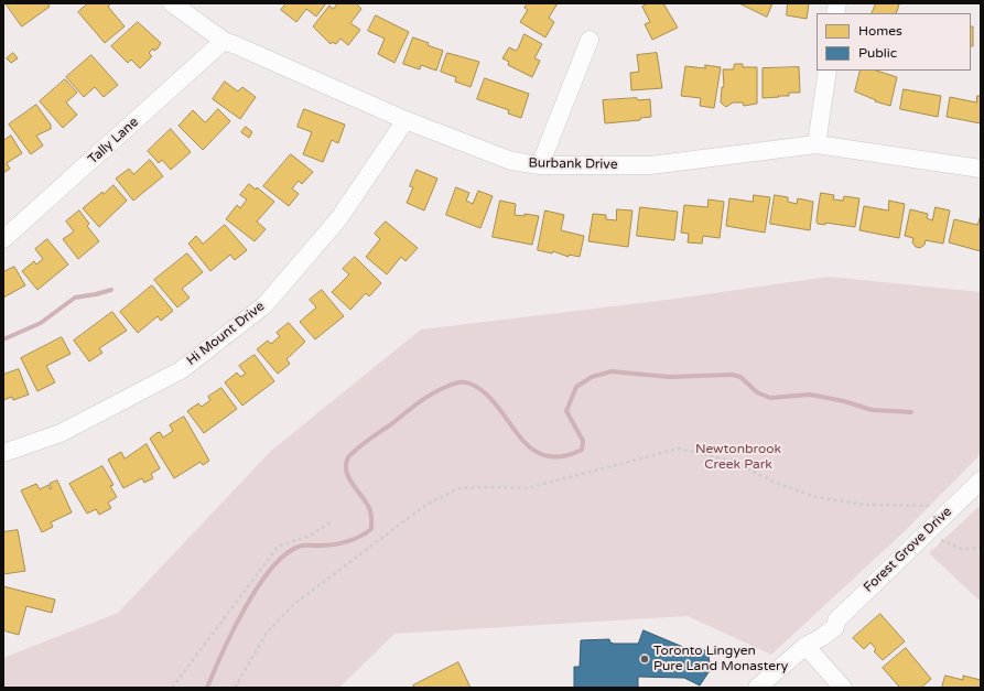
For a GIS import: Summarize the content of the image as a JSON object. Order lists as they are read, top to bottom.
{
  "streets": {
    "street": [
      "Tally Lane",
      "Burbank Drive",
      "Hi Mount Drive",
      "Forest Grove Drive"
    ]
  },
  "crossings": [
    ["Tally Lane", "Burbank Drive"],
    ["Burbank Drive", "Hi Mount Drive"]
  ],
  "parks": ["Newtonbrook Creek Park"],
  "places": ["Toronto Lingyen Pure Land Monastery"],
  "legend": ["Homes", "Public"]
}
